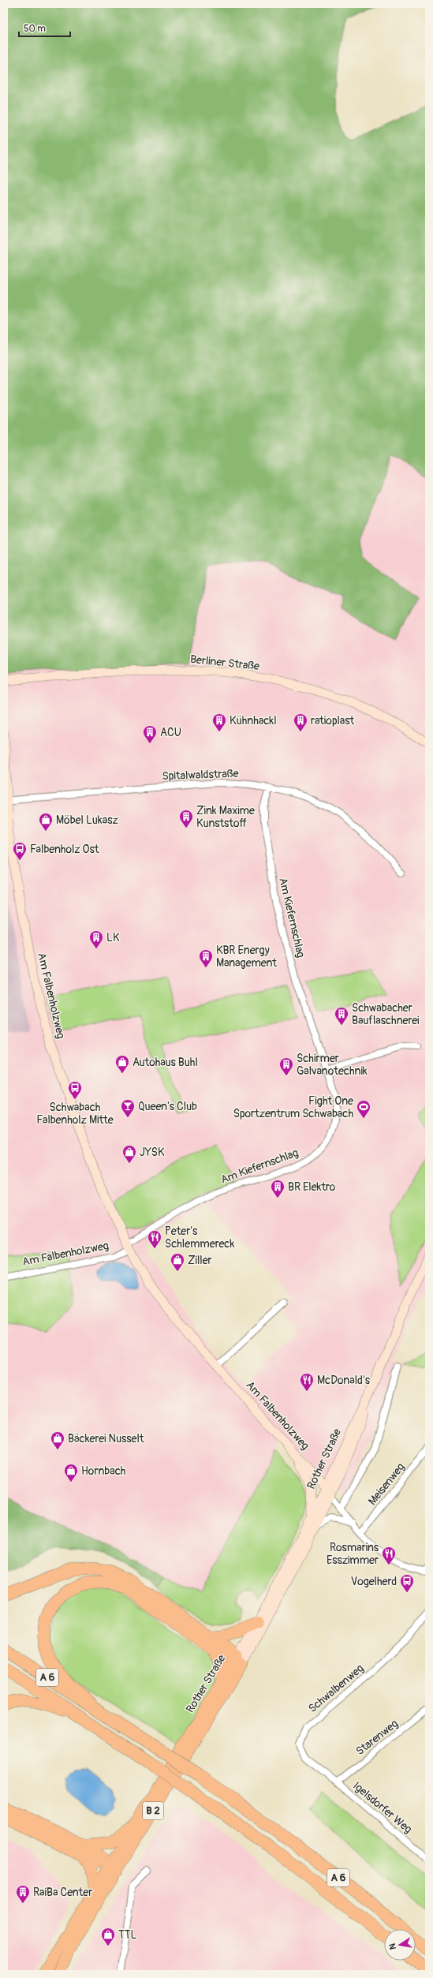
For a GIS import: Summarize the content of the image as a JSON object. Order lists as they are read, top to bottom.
{
  "streets": {
    "highway": ["A 6"],
    "main road": [
      "Berliner Straße",
      "Am Falbenholzweg",
      "Rother Straße",
      "B 2"
    ],
    "street": [
      "Spitalwaldstraße",
      "Am Kiefernschlag",
      "Meisenweg",
      "Schwalbenweg",
      "Starenweg",
      "Igelsdorfer Weg"
    ]
  },
  "crossings": [
    ["Spitalwaldstraße", "Am Kiefernschlag"],
    ["Spitalwaldstraße", "Am Falbenholzweg"],
    ["Am Kiefernschlag", "Am Falbenholzweg"],
    ["Am Falbenholzweg", "Rother Straße"],
    ["Schwalbenweg", "Starenweg"],
    ["Schwalbenweg", "Igelsdorfer Weg"],
    ["Starenweg", "Igelsdorfer Weg"]
  ],
  "places": {
    "building": [
      "Kühnhackl",
      "ratioplast",
      "ACU",
      "Zink Maxime Kunststoff",
      "LK",
      "KBR Energy Management",
      "Schwabacher Bauflaschnerei",
      "Schirmer Galvanotechnik",
      "BR Elektro",
      "RaiBa Center"
    ],
    "shop": [
      "Möbel Lukasz",
      "Autohaus Buhl",
      "JYSK",
      "Ziller",
      "Bäckerei Nusselt",
      "Hornbach",
      "TTL"
    ],
    "bus stop": ["Falbenholz Ost", "Schwabach Falbenholz Mitte", "Vogelherd"],
    "bar": ["Queen's Club"],
    "sports": ["Fight One Sportzentrum Schwabach"],
    "restaurant": ["Peter's Schlemmereck", "McDonald's", "Rosmarins Esszimmer"]
  },
  "scale_bar": "50 m",
  "north": "left"
}
